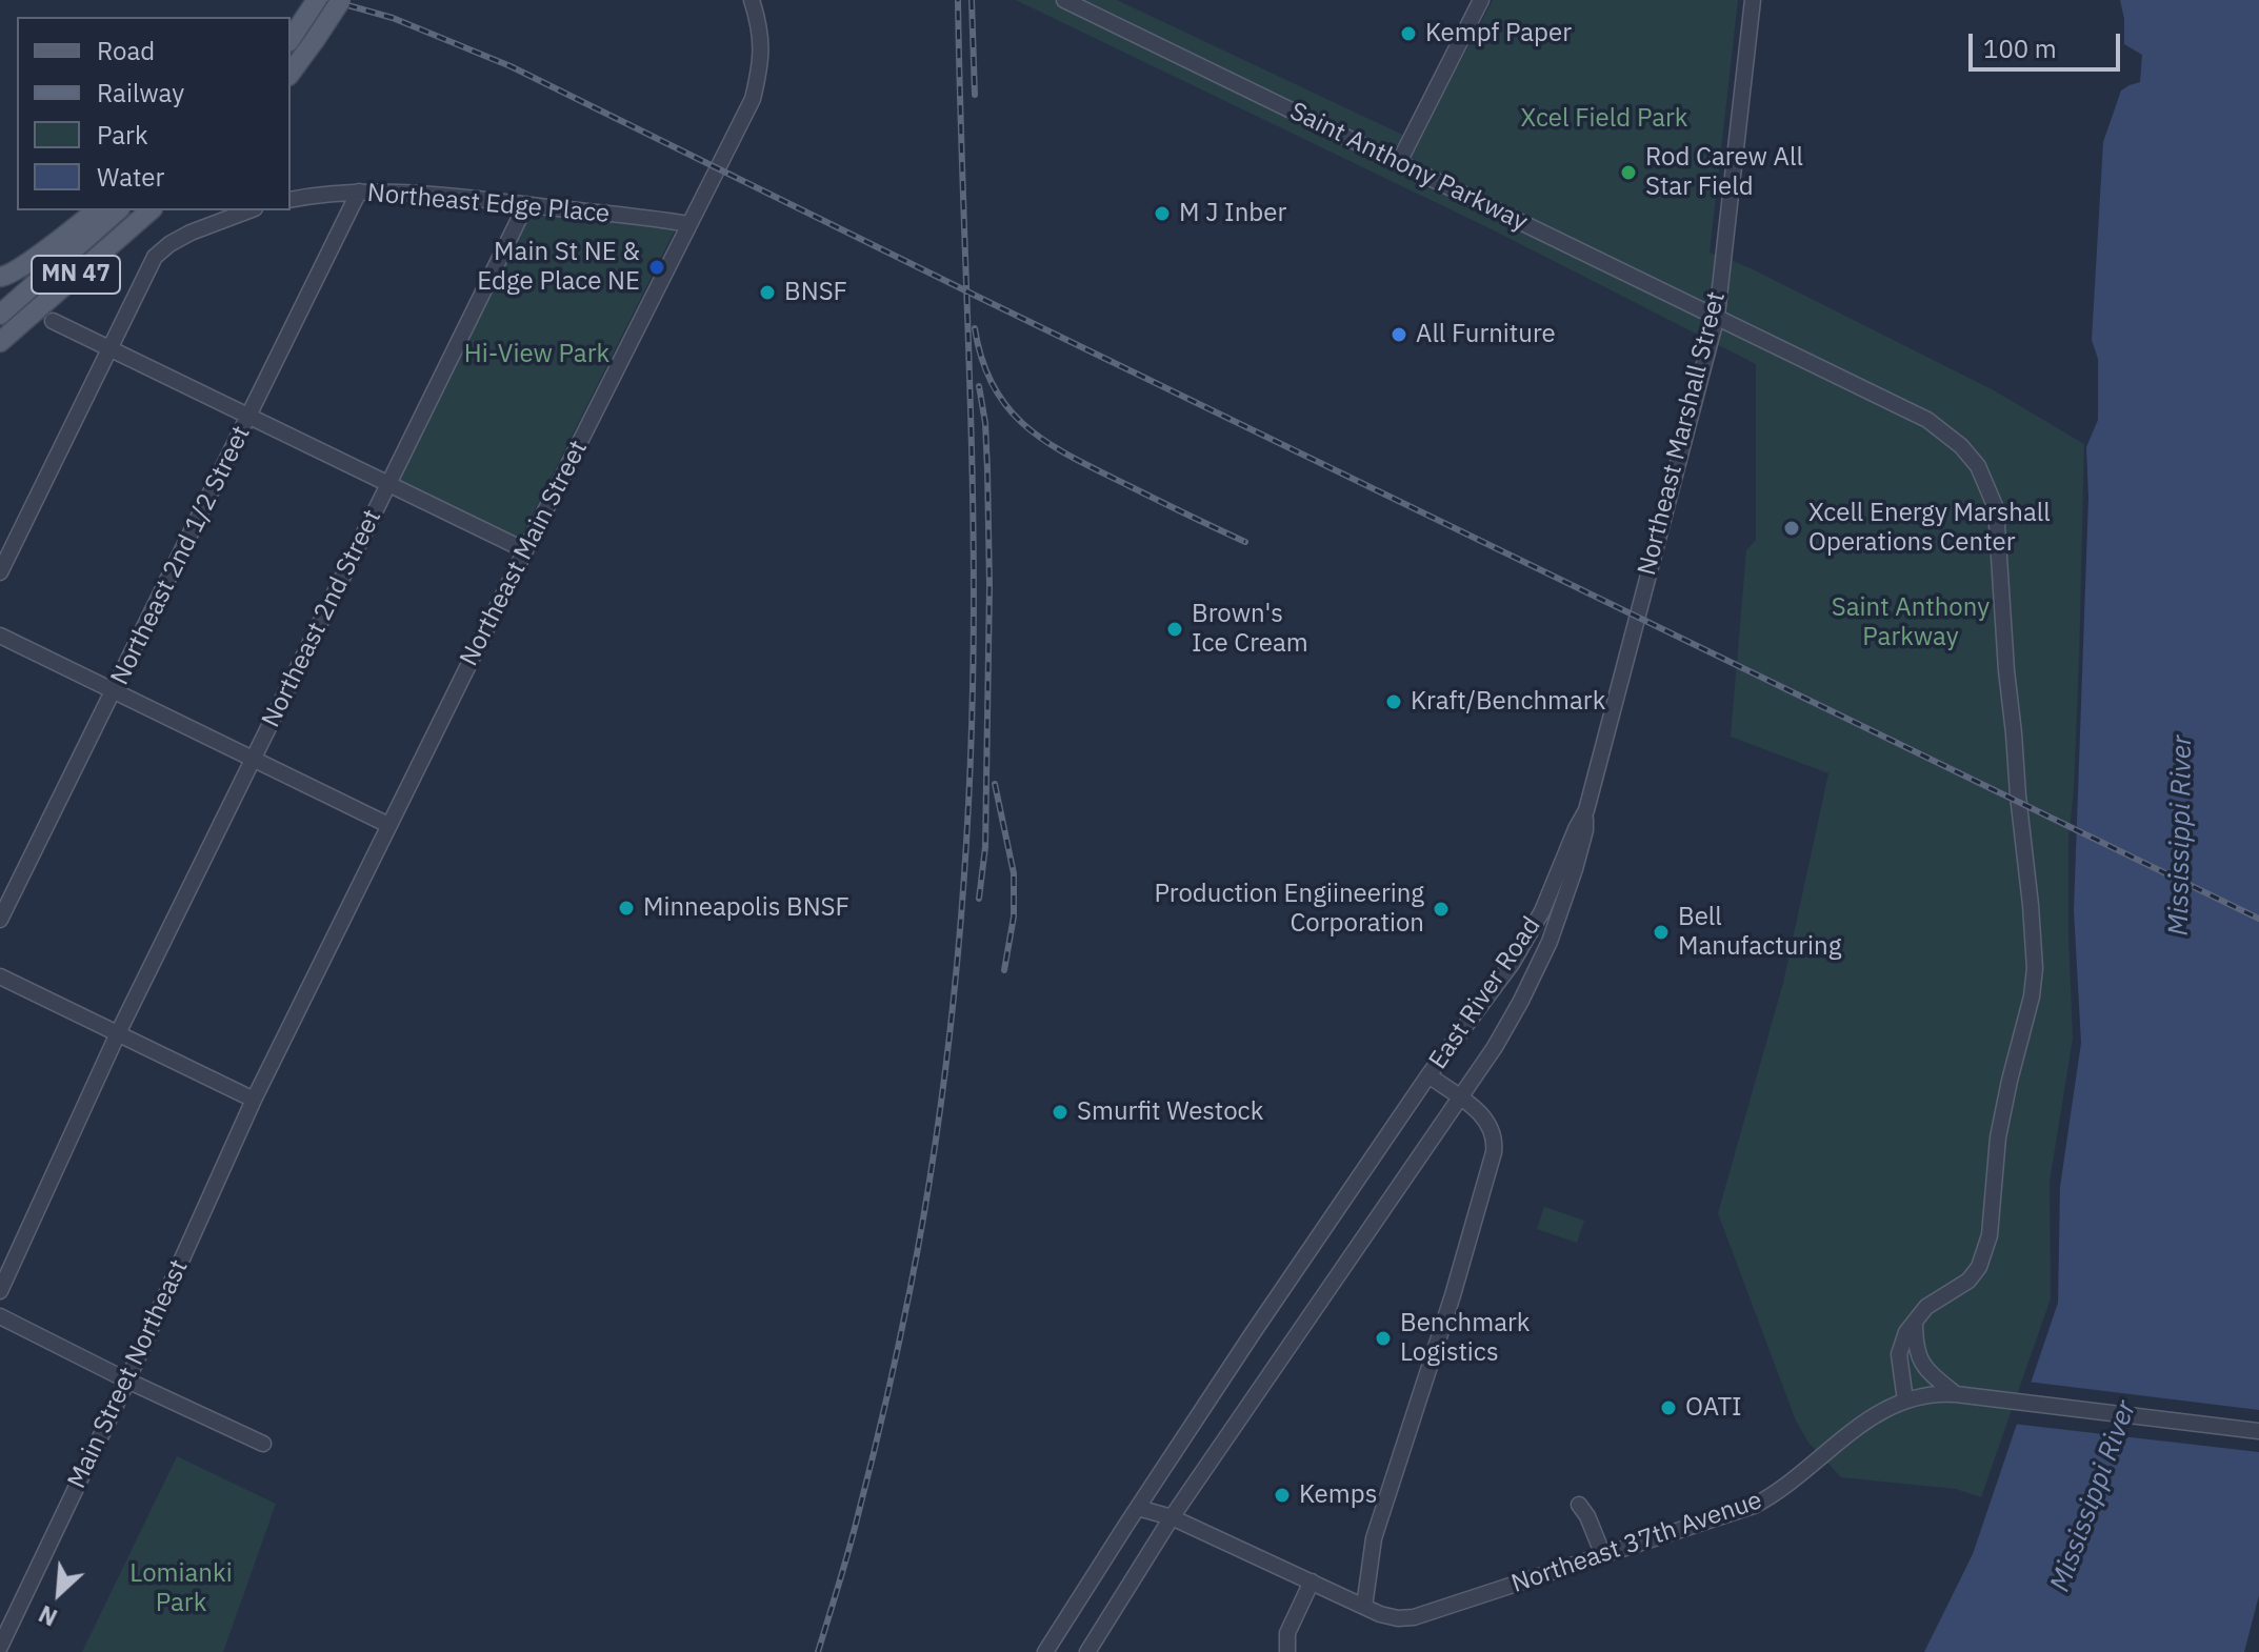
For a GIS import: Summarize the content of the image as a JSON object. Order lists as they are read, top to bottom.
{
  "streets": {
    "main road": ["MN 47"],
    "street": [
      "Saint Anthony Parkway",
      "Northeast Edge Place",
      "Northeast Marshall Street",
      "Northeast Main Street",
      "Northeast 2nd 1/2 Street",
      "Northeast 2nd Street",
      "East River Road",
      "Main Street Northeast",
      "Northeast 37th Avenue"
    ]
  },
  "crossings": [
    ["Saint Anthony Parkway", "Northeast Marshall Street"],
    ["Saint Anthony Parkway", "Northeast 37th Avenue"],
    ["Northeast Edge Place", "Northeast Main Street"],
    ["Northeast Edge Place", "Northeast 2nd 1/2 Street"],
    ["Northeast Edge Place", "Northeast 2nd Street"],
    ["Northeast Marshall Street", "East River Road"],
    ["Northeast Main Street", "Main Street Northeast"],
    ["East River Road", "Northeast 37th Avenue"]
  ],
  "water": ["Mississippi River"],
  "parks": [
    "Xcel Field Park",
    "Hi-View Park",
    "Saint Anthony Parkway",
    "Lomianki Park"
  ],
  "places": [
    "Kempf Paper",
    "Rod Carew All Star Field",
    "M J Inber",
    "Main St NE & Edge Place NE",
    "BNSF",
    "All Furniture",
    "Xcell Energy Marshall Operations Center",
    "Brown's Ice Cream",
    "Kraft/Benchmark",
    "Minneapolis BNSF",
    "Production Engiineering Corporation",
    "Bell Manufacturing",
    "Smurfit Westock",
    "Benchmark Logistics",
    "OATI",
    "Kemps"
  ],
  "legend": [
    "Road",
    "Railway",
    "Park",
    "Water"
  ],
  "scale_bar": "100 m",
  "north": "bottom left"
}
